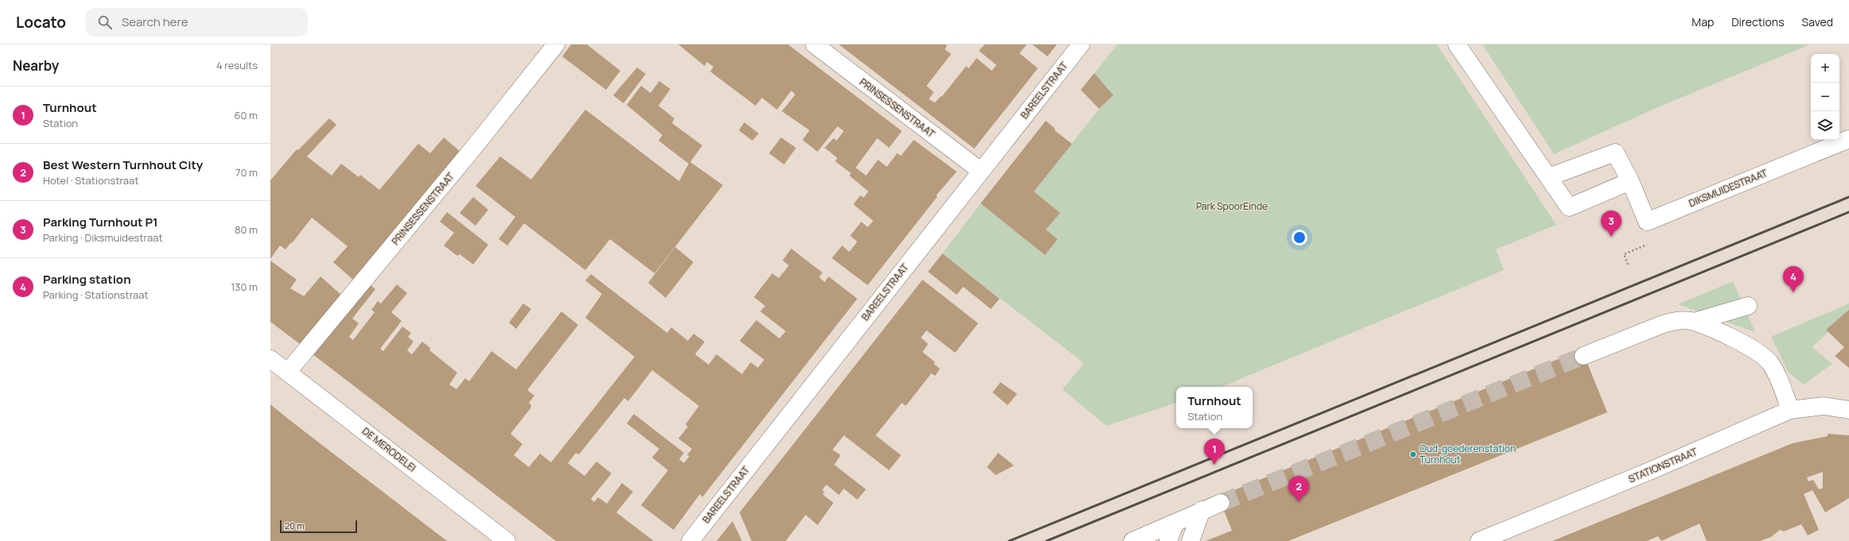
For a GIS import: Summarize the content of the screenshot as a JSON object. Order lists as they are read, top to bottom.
{
  "streets": {
    "street": [
      "BAREELSTRAAT",
      "PRINSESSENSTRAAT",
      "DIKSMUIDESTRAAT",
      "DE MERODELEI",
      "STATIONSTRAAT"
    ]
  },
  "crossings": [
    ["BAREELSTRAAT", "PRINSESSENSTRAAT"],
    ["PRINSESSENSTRAAT", "DE MERODELEI"]
  ],
  "parks": ["Park SpoorEinde"],
  "places": ["Oud-goederenstation Turnhout"],
  "scale_bar": "20 m",
  "page": {
    "header": "Locato",
    "search": "Search here",
    "nav": ["Map", "Directions", "Saved"],
    "heading": ["Nearby", "4 results"],
    "map_buttons": ["+", "−"],
    "list": [
      {
        "mark": "1",
        "name": "Turnhout",
        "note": "Station",
        "value": "60 m"
      },
      {
        "mark": "2",
        "name": "Best Western Turnhout City",
        "note": "Hotel · Stationstraat",
        "value": "70 m"
      },
      {
        "mark": "3",
        "name": "Parking Turnhout P1",
        "note": "Parking · Diksmuidestraat",
        "value": "80 m"
      },
      {
        "mark": "4",
        "name": "Parking station",
        "note": "Parking · Stationstraat",
        "value": "130 m"
      }
    ],
    "pins": [
      "3",
      "4",
      "1",
      "2"
    ],
    "popup": ["Turnhout", "Station"],
    "scale": "20 m"
  }
}
